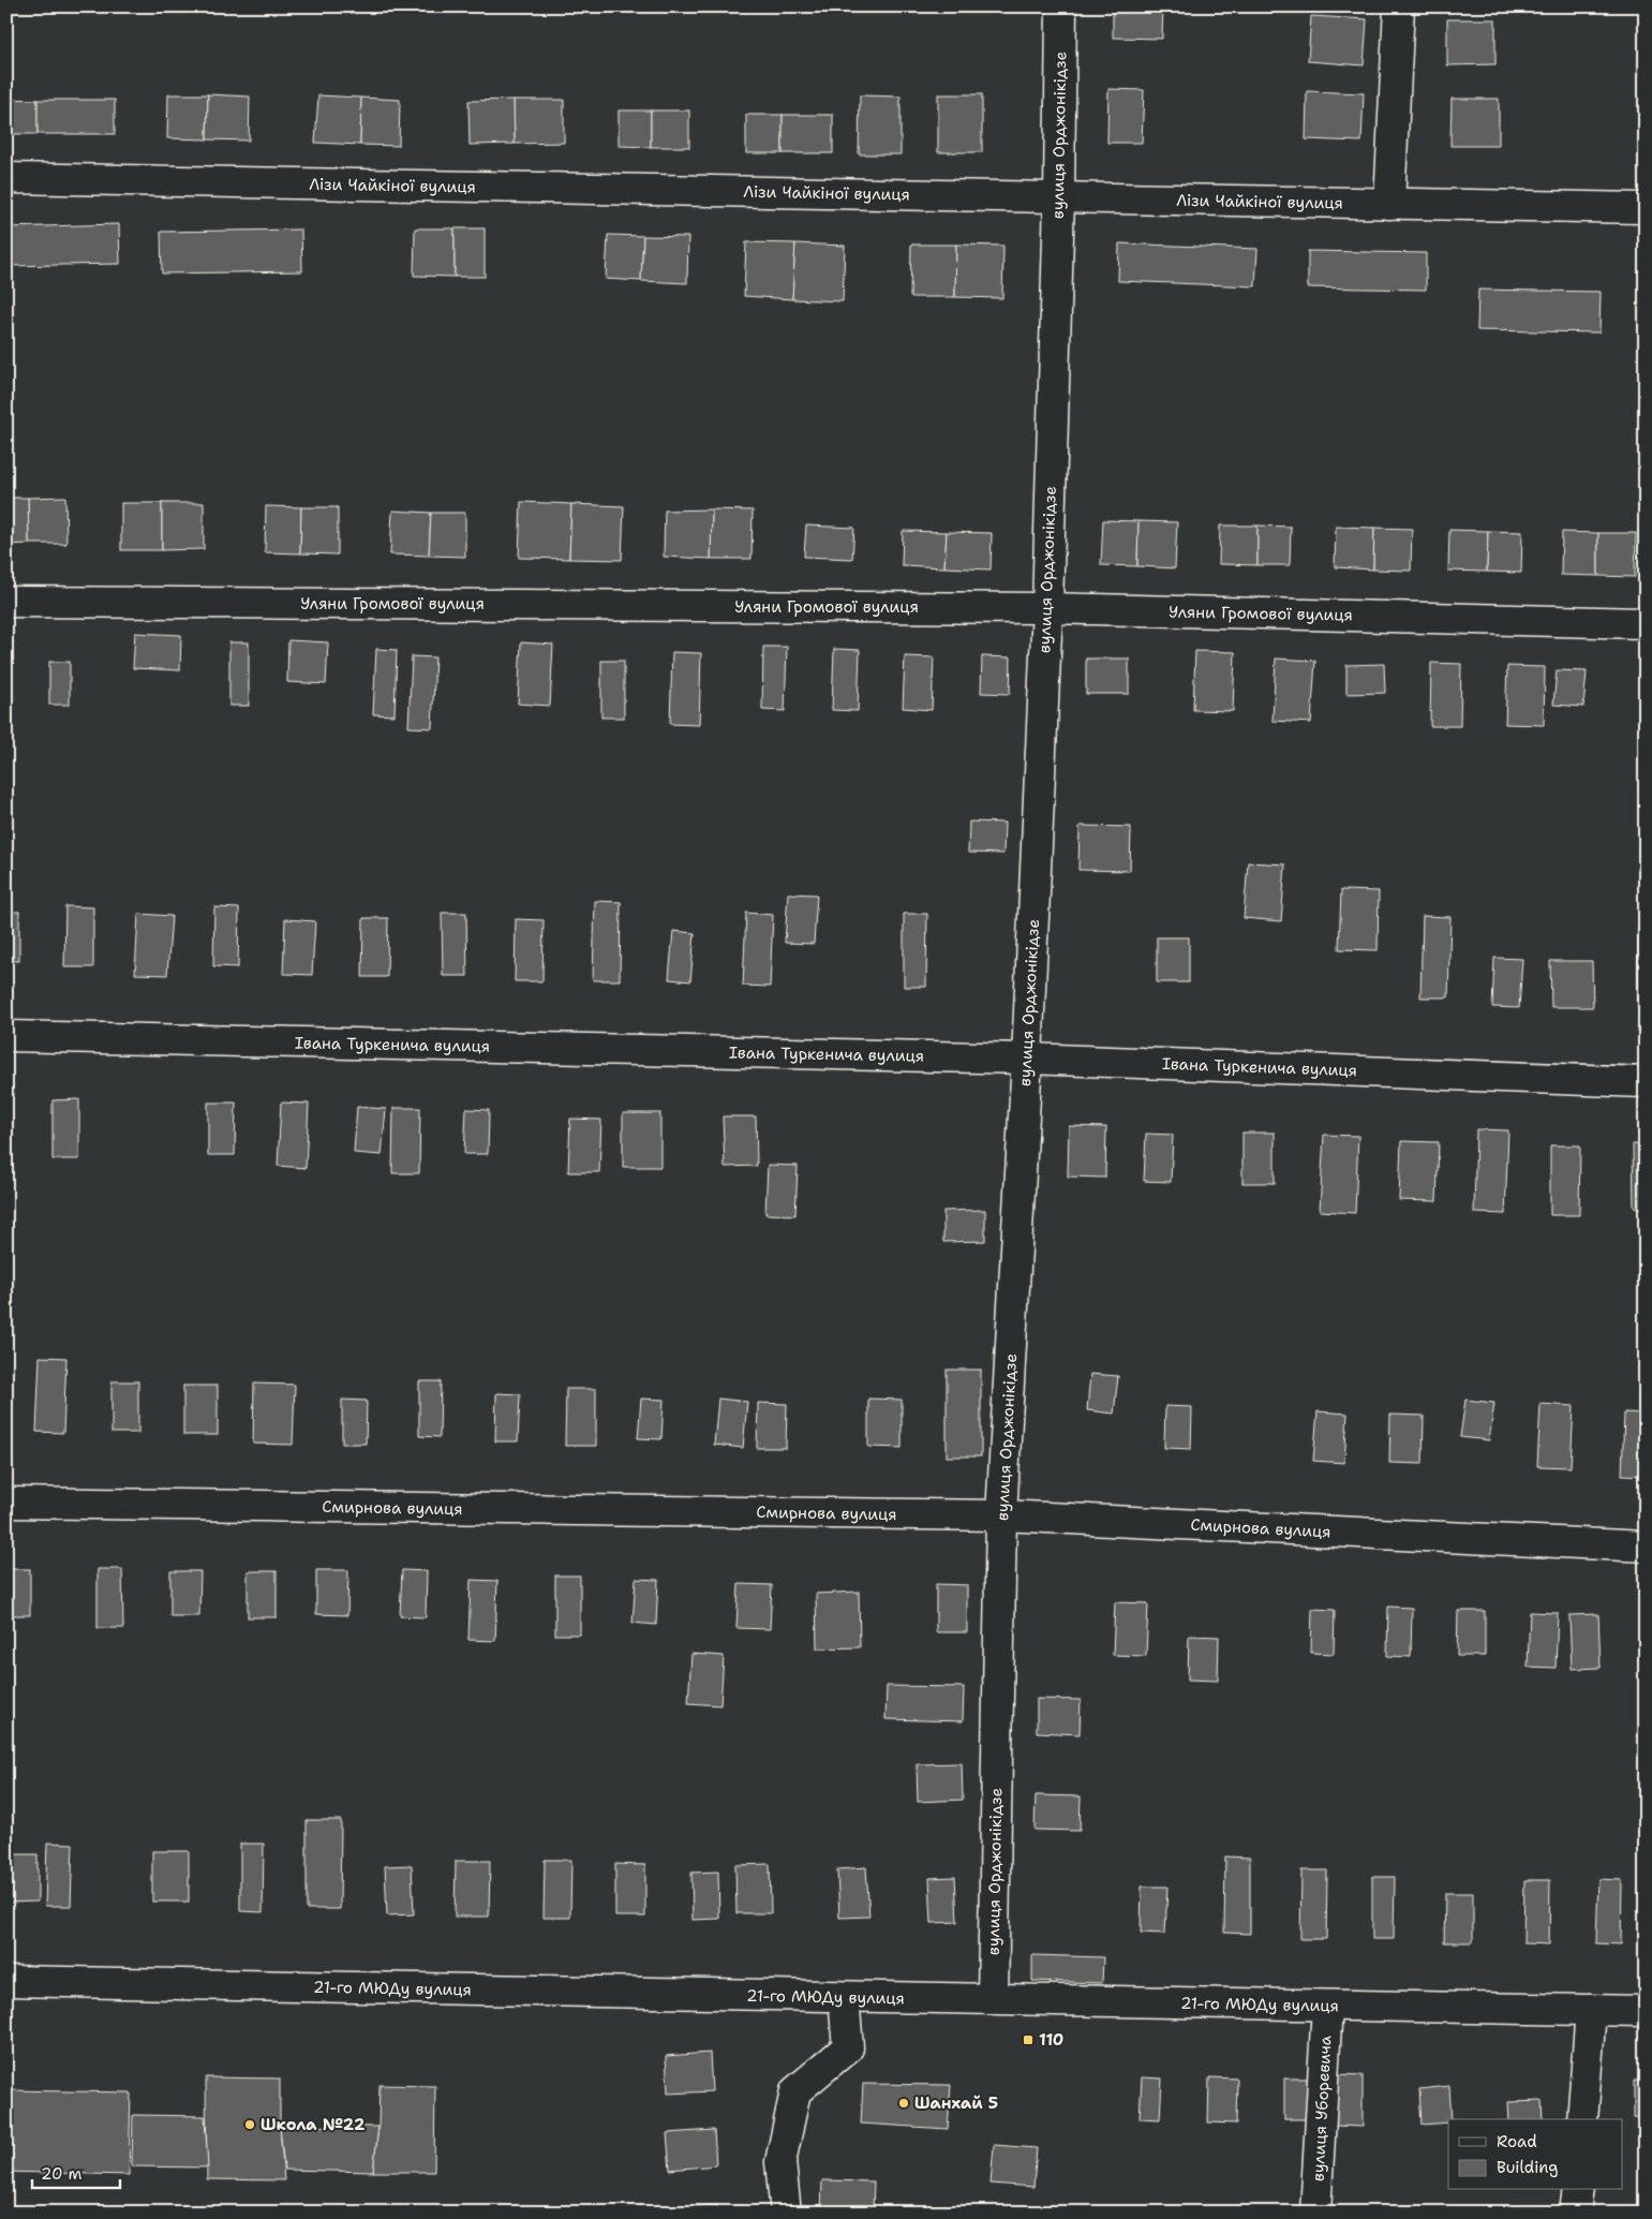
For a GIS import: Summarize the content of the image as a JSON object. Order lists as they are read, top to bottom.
{
  "streets": {
    "street": [
      "вулиця Орджонікідзе",
      "Лізи Чайкіної вулиця",
      "Уляни Громової вулиця",
      "Івана Туркенича вулиця",
      "Смирнова вулиця",
      "21-го МЮДу вулиця",
      "вулиця Уборевича"
    ]
  },
  "crossings": [
    ["вулиця Орджонікідзе", "Лізи Чайкіної вулиця"],
    ["вулиця Орджонікідзе", "Уляни Громової вулиця"],
    ["вулиця Орджонікідзе", "Івана Туркенича вулиця"],
    ["вулиця Орджонікідзе", "Смирнова вулиця"],
    ["вулиця Орджонікідзе", "21-го МЮДу вулиця"],
    ["21-го МЮДу вулиця", "вулиця Уборевича"]
  ],
  "places": {
    "transit": ["110"],
    "other": ["Шанхай 5", "Школа №22"]
  },
  "legend": ["Road", "Building"],
  "scale_bar": "20 m"
}
